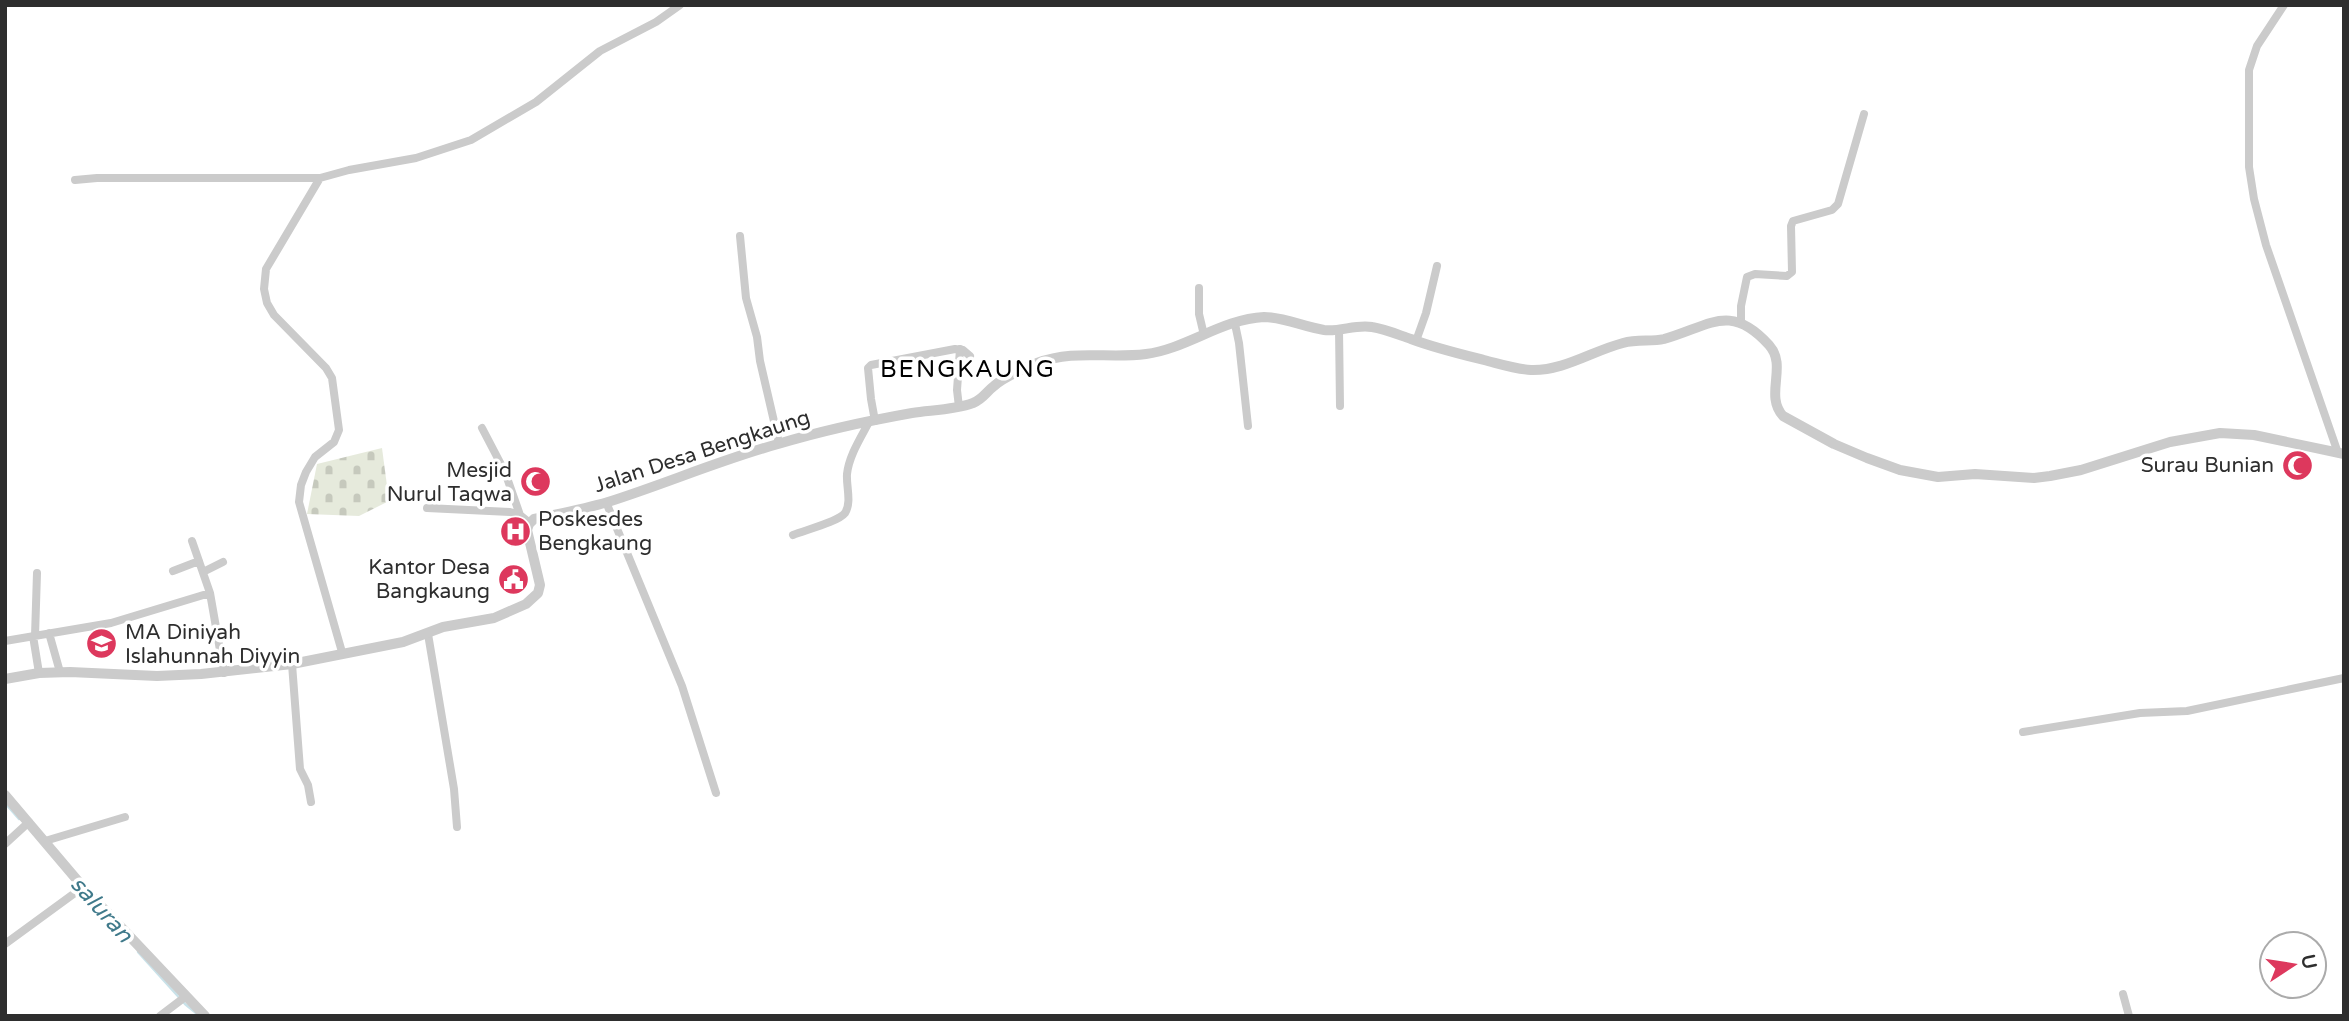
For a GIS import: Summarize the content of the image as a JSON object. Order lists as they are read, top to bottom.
{
  "streets": {
    "street": ["Jalan Desa Bengkaung"]
  },
  "districts": ["BENGKAUNG"],
  "water": ["saluran"],
  "places": {
    "mosque": ["Surau Bunian", "Mesjid Nurul Taqwa"],
    "hospital": ["Poskesdes Bengkaung"],
    "public building": ["Kantor Desa Bangkaung"],
    "school or university": ["MA Diniyah Islahunnah Diyyin"]
  },
  "north": "right"
}
